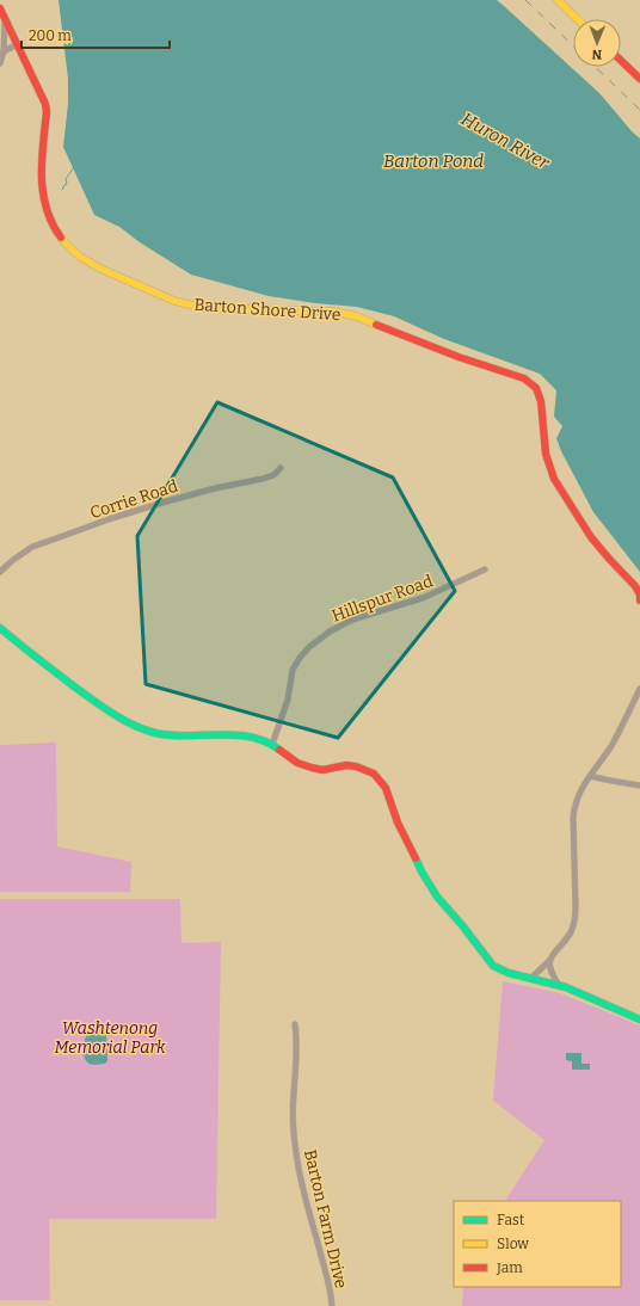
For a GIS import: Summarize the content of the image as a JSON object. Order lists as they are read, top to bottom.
{
  "streets": {
    "street": [
      "Barton Shore Drive",
      "Corrie Road",
      "Hillspur Road",
      "Barton Farm Drive"
    ]
  },
  "water": ["Huron River", "Barton Pond"],
  "parks": ["Washtenong Memorial Park"],
  "legend": ["Fast", "Slow", "Jam"],
  "scale_bar": "200 m",
  "north": "bottom"
}
